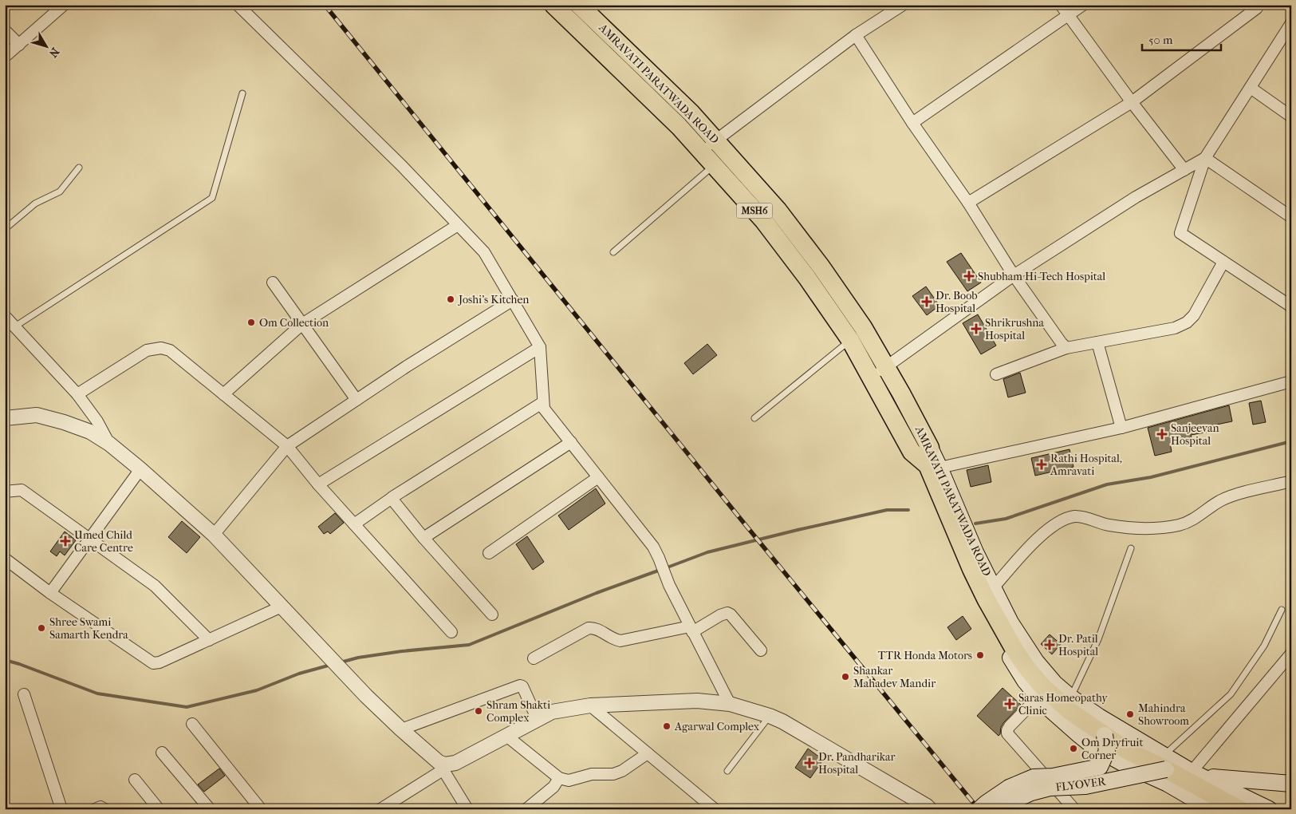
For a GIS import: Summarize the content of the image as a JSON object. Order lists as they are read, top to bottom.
{
  "streets": {
    "main road": ["AMRAVATI PARATWADA ROAD", "MSH6", "FLYOVER"]
  },
  "crossings": [
    ["AMRAVATI PARATWADA ROAD", "MSH6"],
    ["AMRAVATI PARATWADA ROAD", "FLYOVER"]
  ],
  "places": {
    "health": [
      "Shubham Hi-Tech Hospital",
      "Dr. Boob Hospital",
      "Shrikrushna Hospital",
      "Sanjeevan Hospital",
      "Rathi Hospital, Amravati",
      "Umed Child Care Centre",
      "Dr. Patil Hospital",
      "Saras Homeopathy Clinic",
      "Dr. Pandharikar Hospital"
    ],
    "other": [
      "Joshi's Kitchen",
      "Om Collection",
      "Shree Swami Samarth Kendra",
      "TTR Honda Motors",
      "Shankar Mahadev Mandir",
      "Shram Shakti Complex",
      "Mahindra Showroom",
      "Agarwal Complex",
      "Om Dryfruit Corner"
    ]
  },
  "scale_bar": "50 m",
  "north": "bottom right"
}
